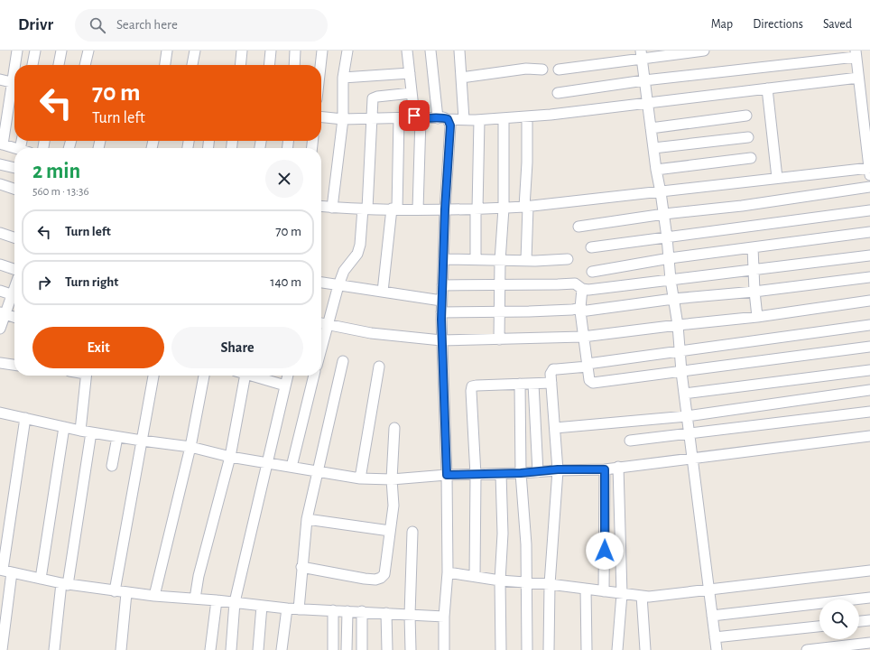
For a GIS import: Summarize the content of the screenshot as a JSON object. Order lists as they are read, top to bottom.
{
  "page": {
    "header": "Drivr",
    "search": "Search here",
    "nav": ["Map", "Directions", "Saved"],
    "turn": ["70 m", "Turn left"],
    "heading": ["2 min", "560 m · 13:36"],
    "list": [
      {
        "name": "Turn left",
        "value": "70 m"
      },
      {
        "name": "Turn right",
        "value": "140 m"
      }
    ],
    "buttons": ["Exit", "Share"]
  }
}
